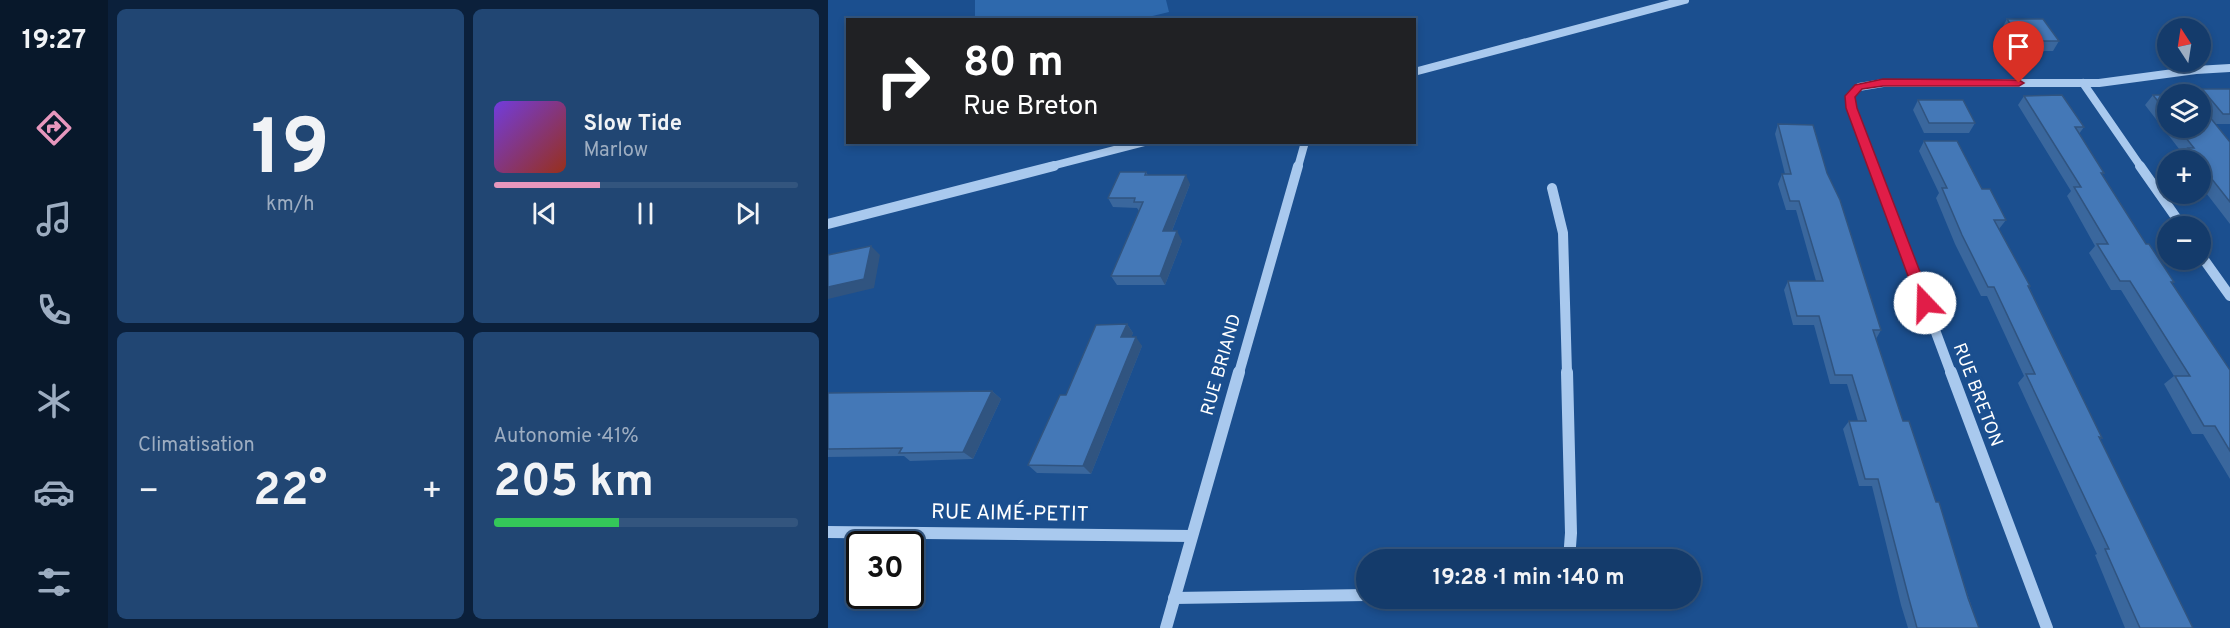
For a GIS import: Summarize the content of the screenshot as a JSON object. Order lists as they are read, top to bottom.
{
  "streets": {
    "street": ["RUE BRIAND", "RUE BRETON", "RUE AIMÉ-PETIT"]
  },
  "crossings": [
    ["RUE BRIAND", "RUE AIMÉ-PETIT"]
  ],
  "north": "top",
  "page": {
    "tabs": "19:27",
    "tile": [
      ["19", "km/h"],
      "Climatisation",
      ["Autonomie · 41%", "205 km"]
    ],
    "map_buttons": ["+", "−"],
    "turn": ["80 m", "Rue Breton"],
    "song": ["Slow Tide", "Marlow"],
    "heat": ["−", "22°", "+"],
    "limit": "30",
    "trip": "19:28 · 1 min · 140 m"
  }
}
